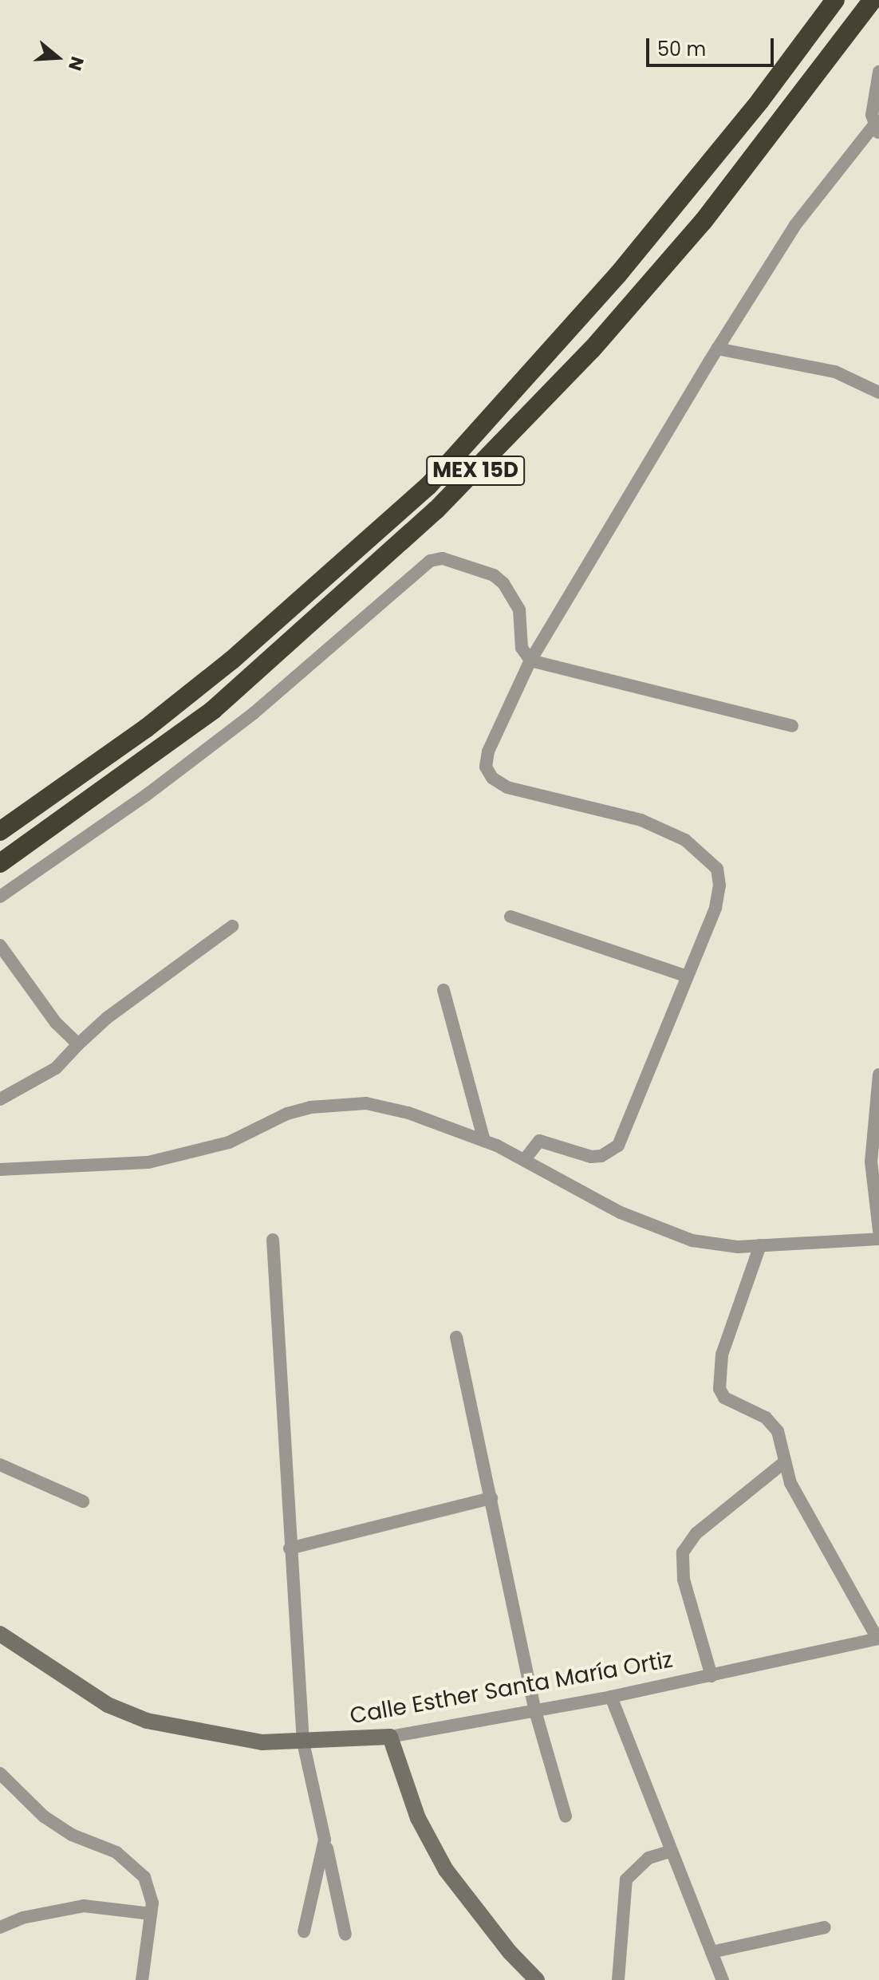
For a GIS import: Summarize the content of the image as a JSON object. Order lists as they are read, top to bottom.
{
  "streets": {
    "highway": ["MEX 15D"],
    "street": ["Calle Esther Santa María Ortiz"]
  },
  "scale_bar": "50 m",
  "north": "right"
}
